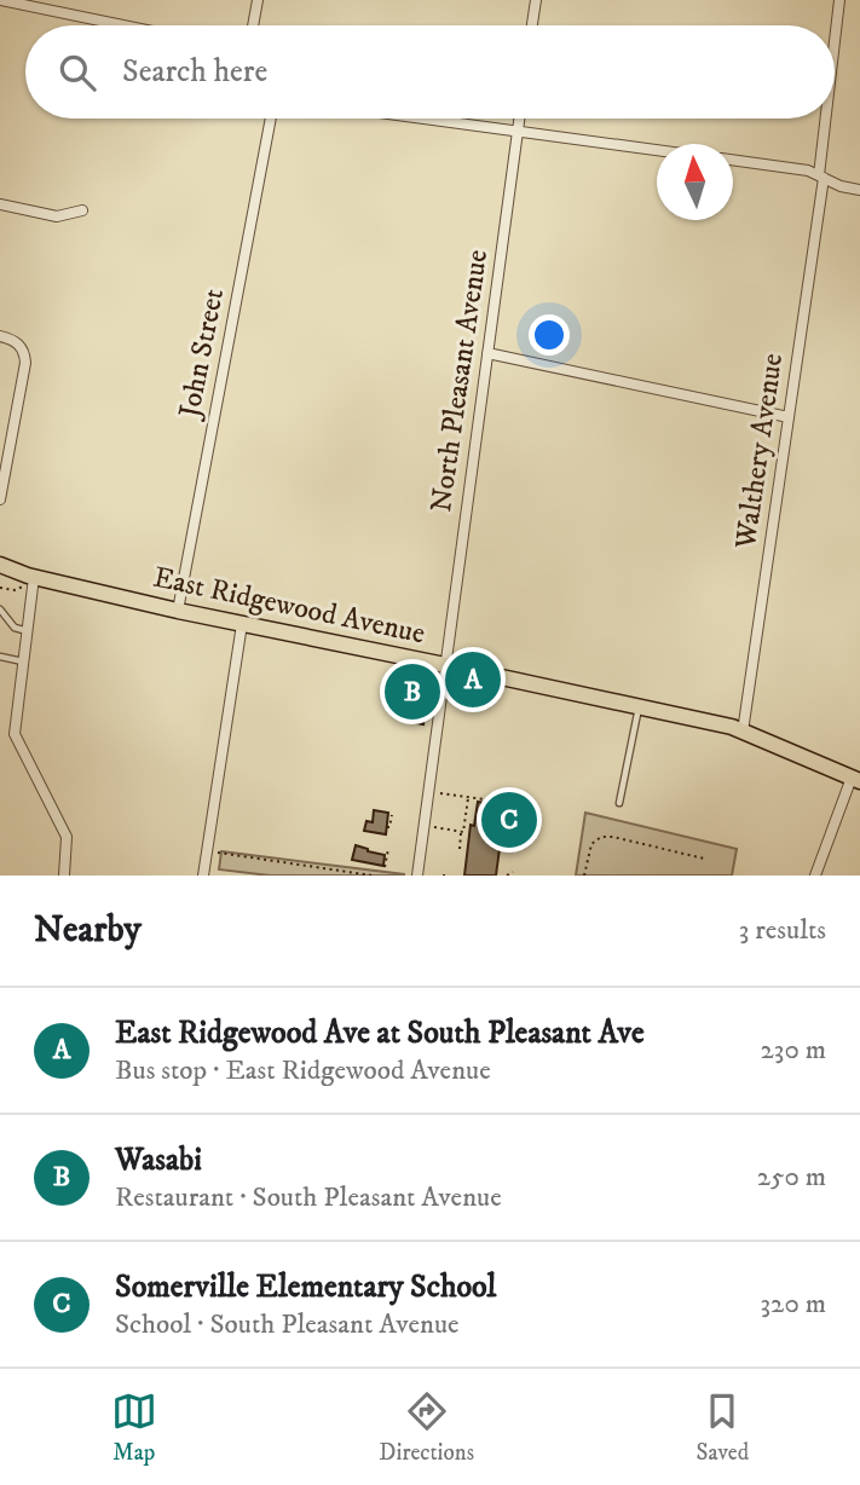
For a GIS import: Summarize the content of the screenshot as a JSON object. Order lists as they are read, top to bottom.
{
  "streets": {
    "main road": ["East Ridgewood Avenue"],
    "street": ["John Street", "North Pleasant Avenue", "Walthery Avenue"]
  },
  "crossings": [
    ["John Street", "East Ridgewood Avenue"],
    ["North Pleasant Avenue", "East Ridgewood Avenue"],
    ["Walthery Avenue", "East Ridgewood Avenue"]
  ],
  "north": "top",
  "page": {
    "search": "Search here",
    "pins": ["A", "B", "C"],
    "heading": ["Nearby", "3 results"],
    "list": [
      {
        "mark": "A",
        "name": "East Ridgewood Ave at South Pleasant Ave",
        "note": "Bus stop · East Ridgewood Avenue",
        "value": "230 m"
      },
      {
        "mark": "B",
        "name": "Wasabi",
        "note": "Restaurant · South Pleasant Avenue",
        "value": "250 m"
      },
      {
        "mark": "C",
        "name": "Somerville Elementary School",
        "note": "School · South Pleasant Avenue",
        "value": "320 m"
      }
    ],
    "nav": ["Map", "Directions", "Saved"]
  }
}
